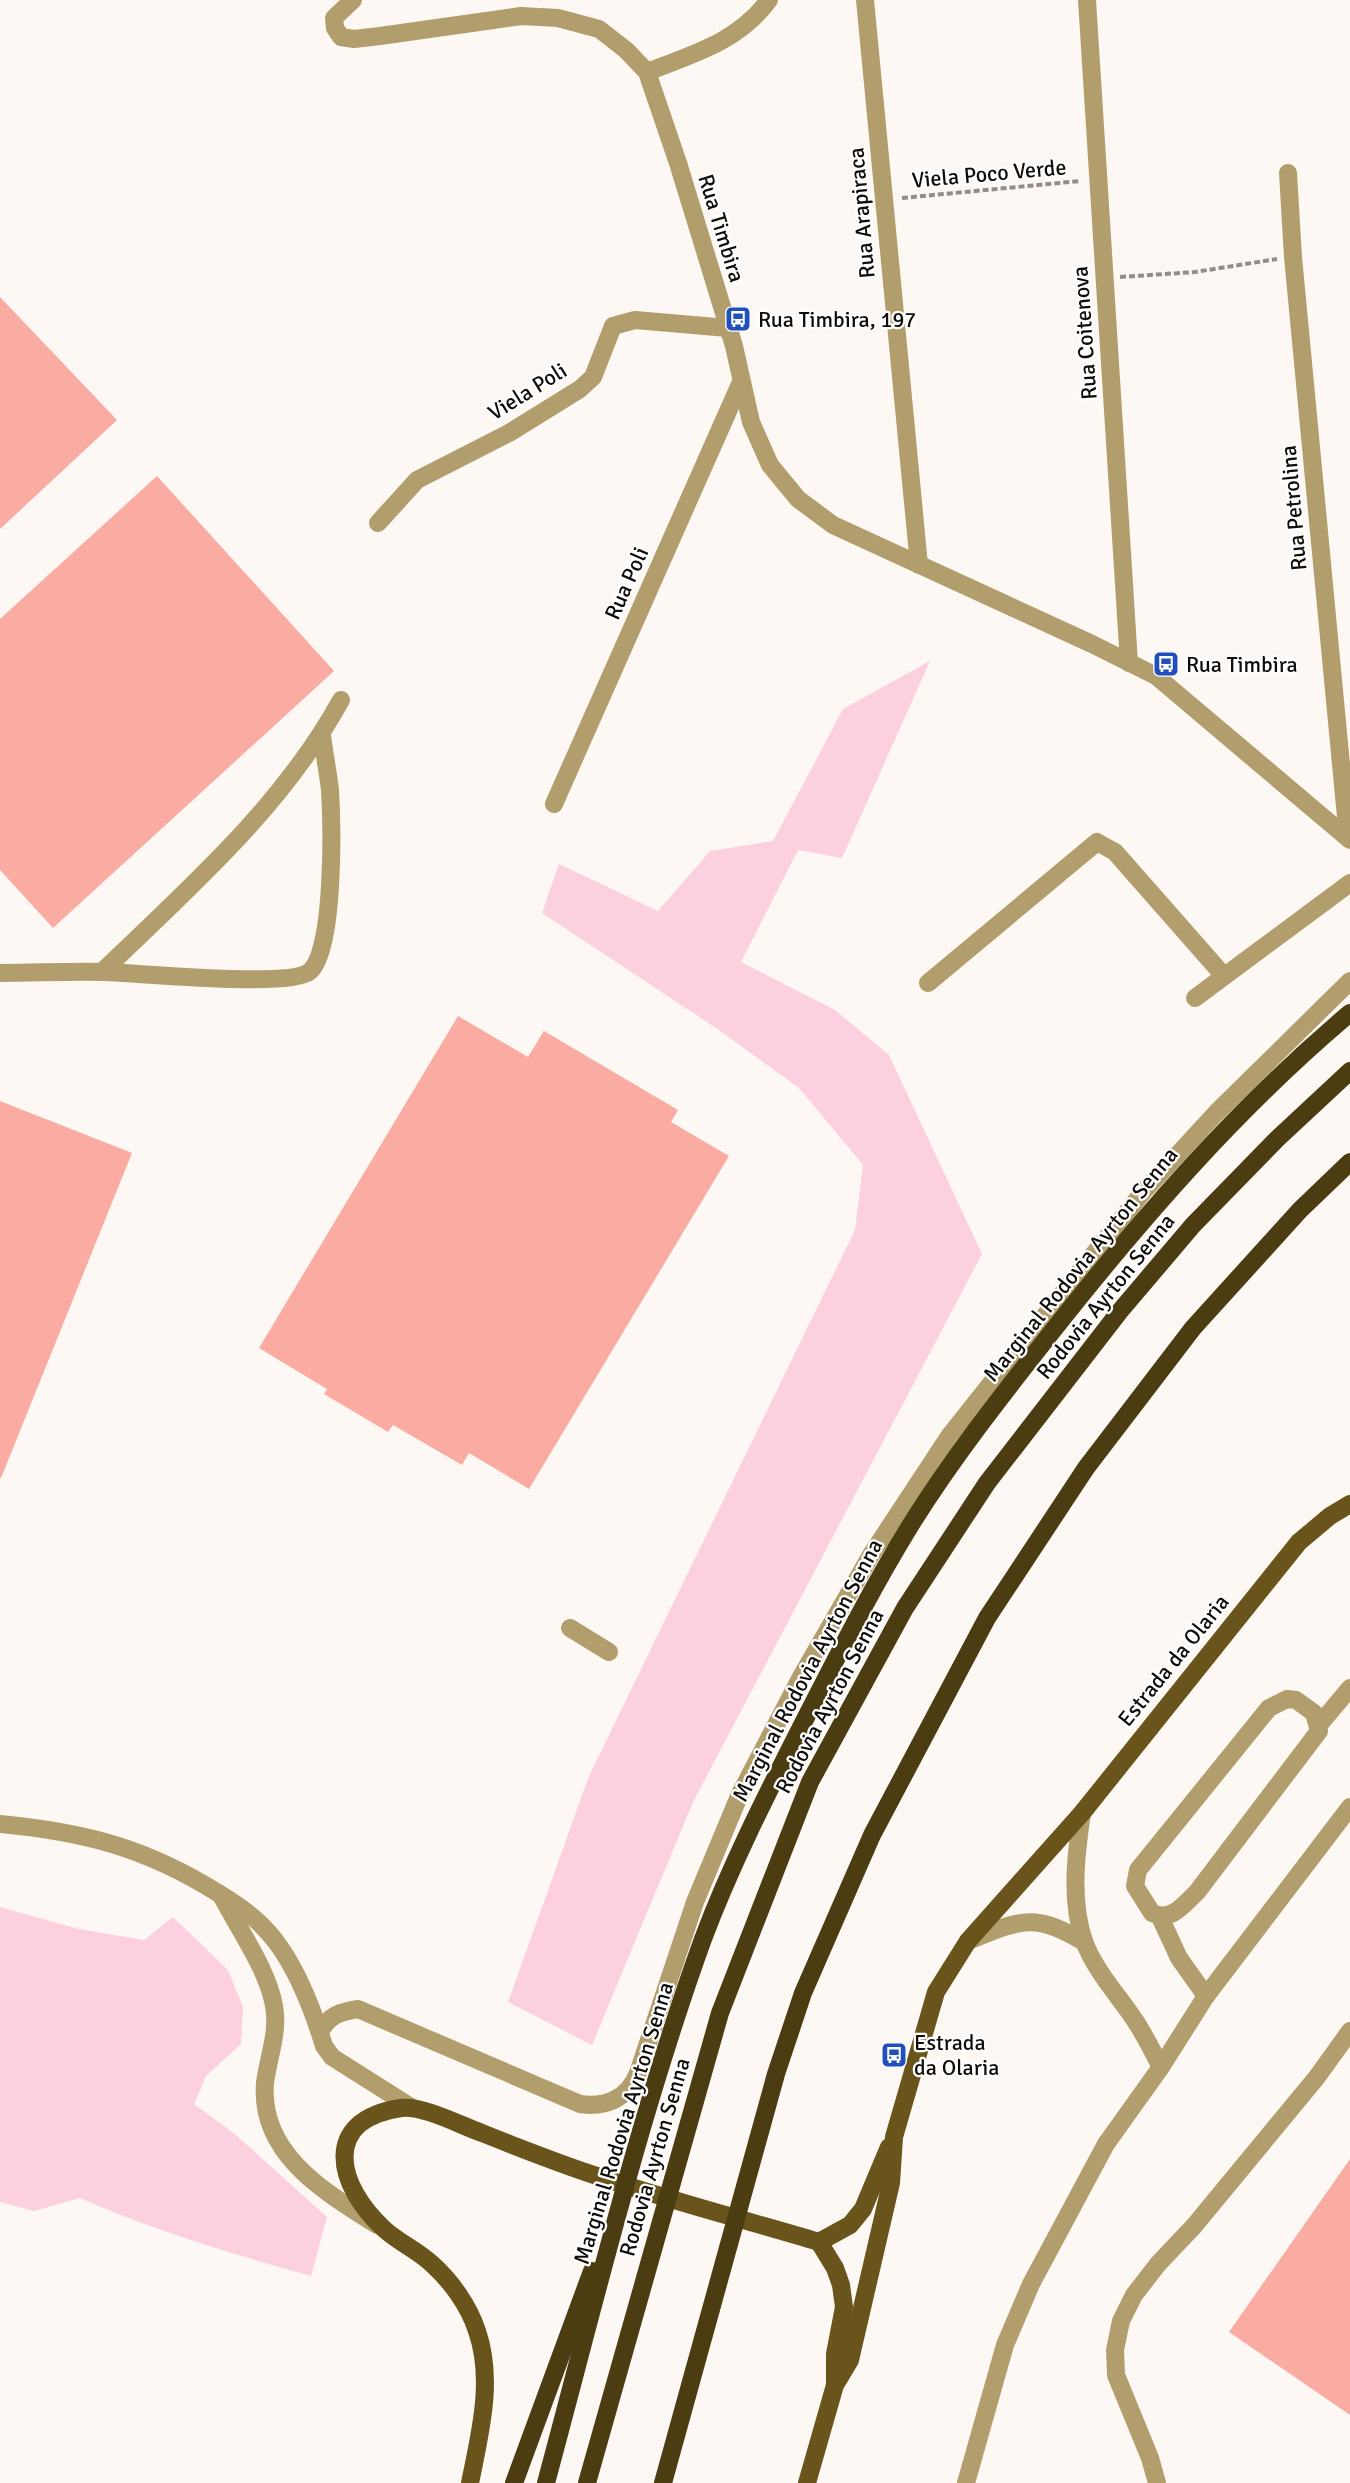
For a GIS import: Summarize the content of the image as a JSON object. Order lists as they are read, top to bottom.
{
  "streets": {
    "highway": ["Marginal Rodovia Ayrton Senna", "Rodovia Ayrton Senna"],
    "main road": ["Estrada da Olaria"],
    "street": [
      "Rua Arapiraca",
      "Rua Timbira",
      "Rua Coitenova",
      "Viela Poli",
      "Rua Petrolina",
      "Rua Poli"
    ],
    "path": ["Viela Poco Verde"]
  },
  "crossings": [
    ["Viela Poco Verde", "Rua Arapiraca"],
    ["Viela Poco Verde", "Rua Coitenova"],
    ["Rua Arapiraca", "Rua Timbira"],
    ["Rua Timbira", "Rua Coitenova"],
    ["Rua Timbira", "Viela Poli"],
    ["Rua Timbira", "Rua Petrolina"],
    ["Rua Timbira", "Rua Poli"]
  ],
  "places": {
    "bus stop": ["Rua Timbira, 197", "Rua Timbira", "Estrada da Olaria"]
  }
}
